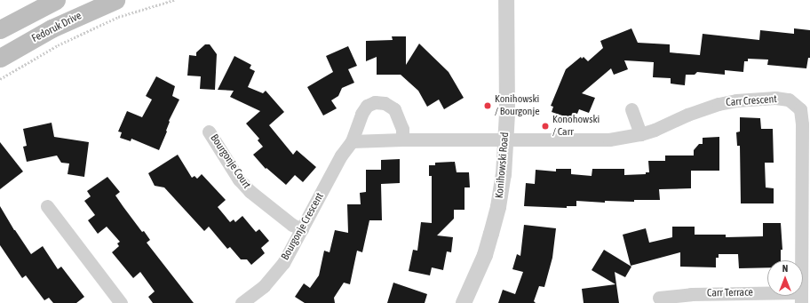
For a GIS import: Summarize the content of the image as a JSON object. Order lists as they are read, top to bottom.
{
  "streets": {
    "main road": ["Fedoruk Drive"],
    "street": [
      "Carr Crescent",
      "Bourgonje Court",
      "Konihowski Road",
      "Bourgonje Crescent",
      "Carr Terrace"
    ]
  },
  "crossings": [
    ["Carr Crescent", "Konihowski Road"],
    ["Carr Crescent", "Carr Terrace"],
    ["Bourgonje Court", "Bourgonje Crescent"]
  ],
  "places": ["Konihowski / Bourgonje", "Konohowski / Carr"],
  "north": "top"
}
